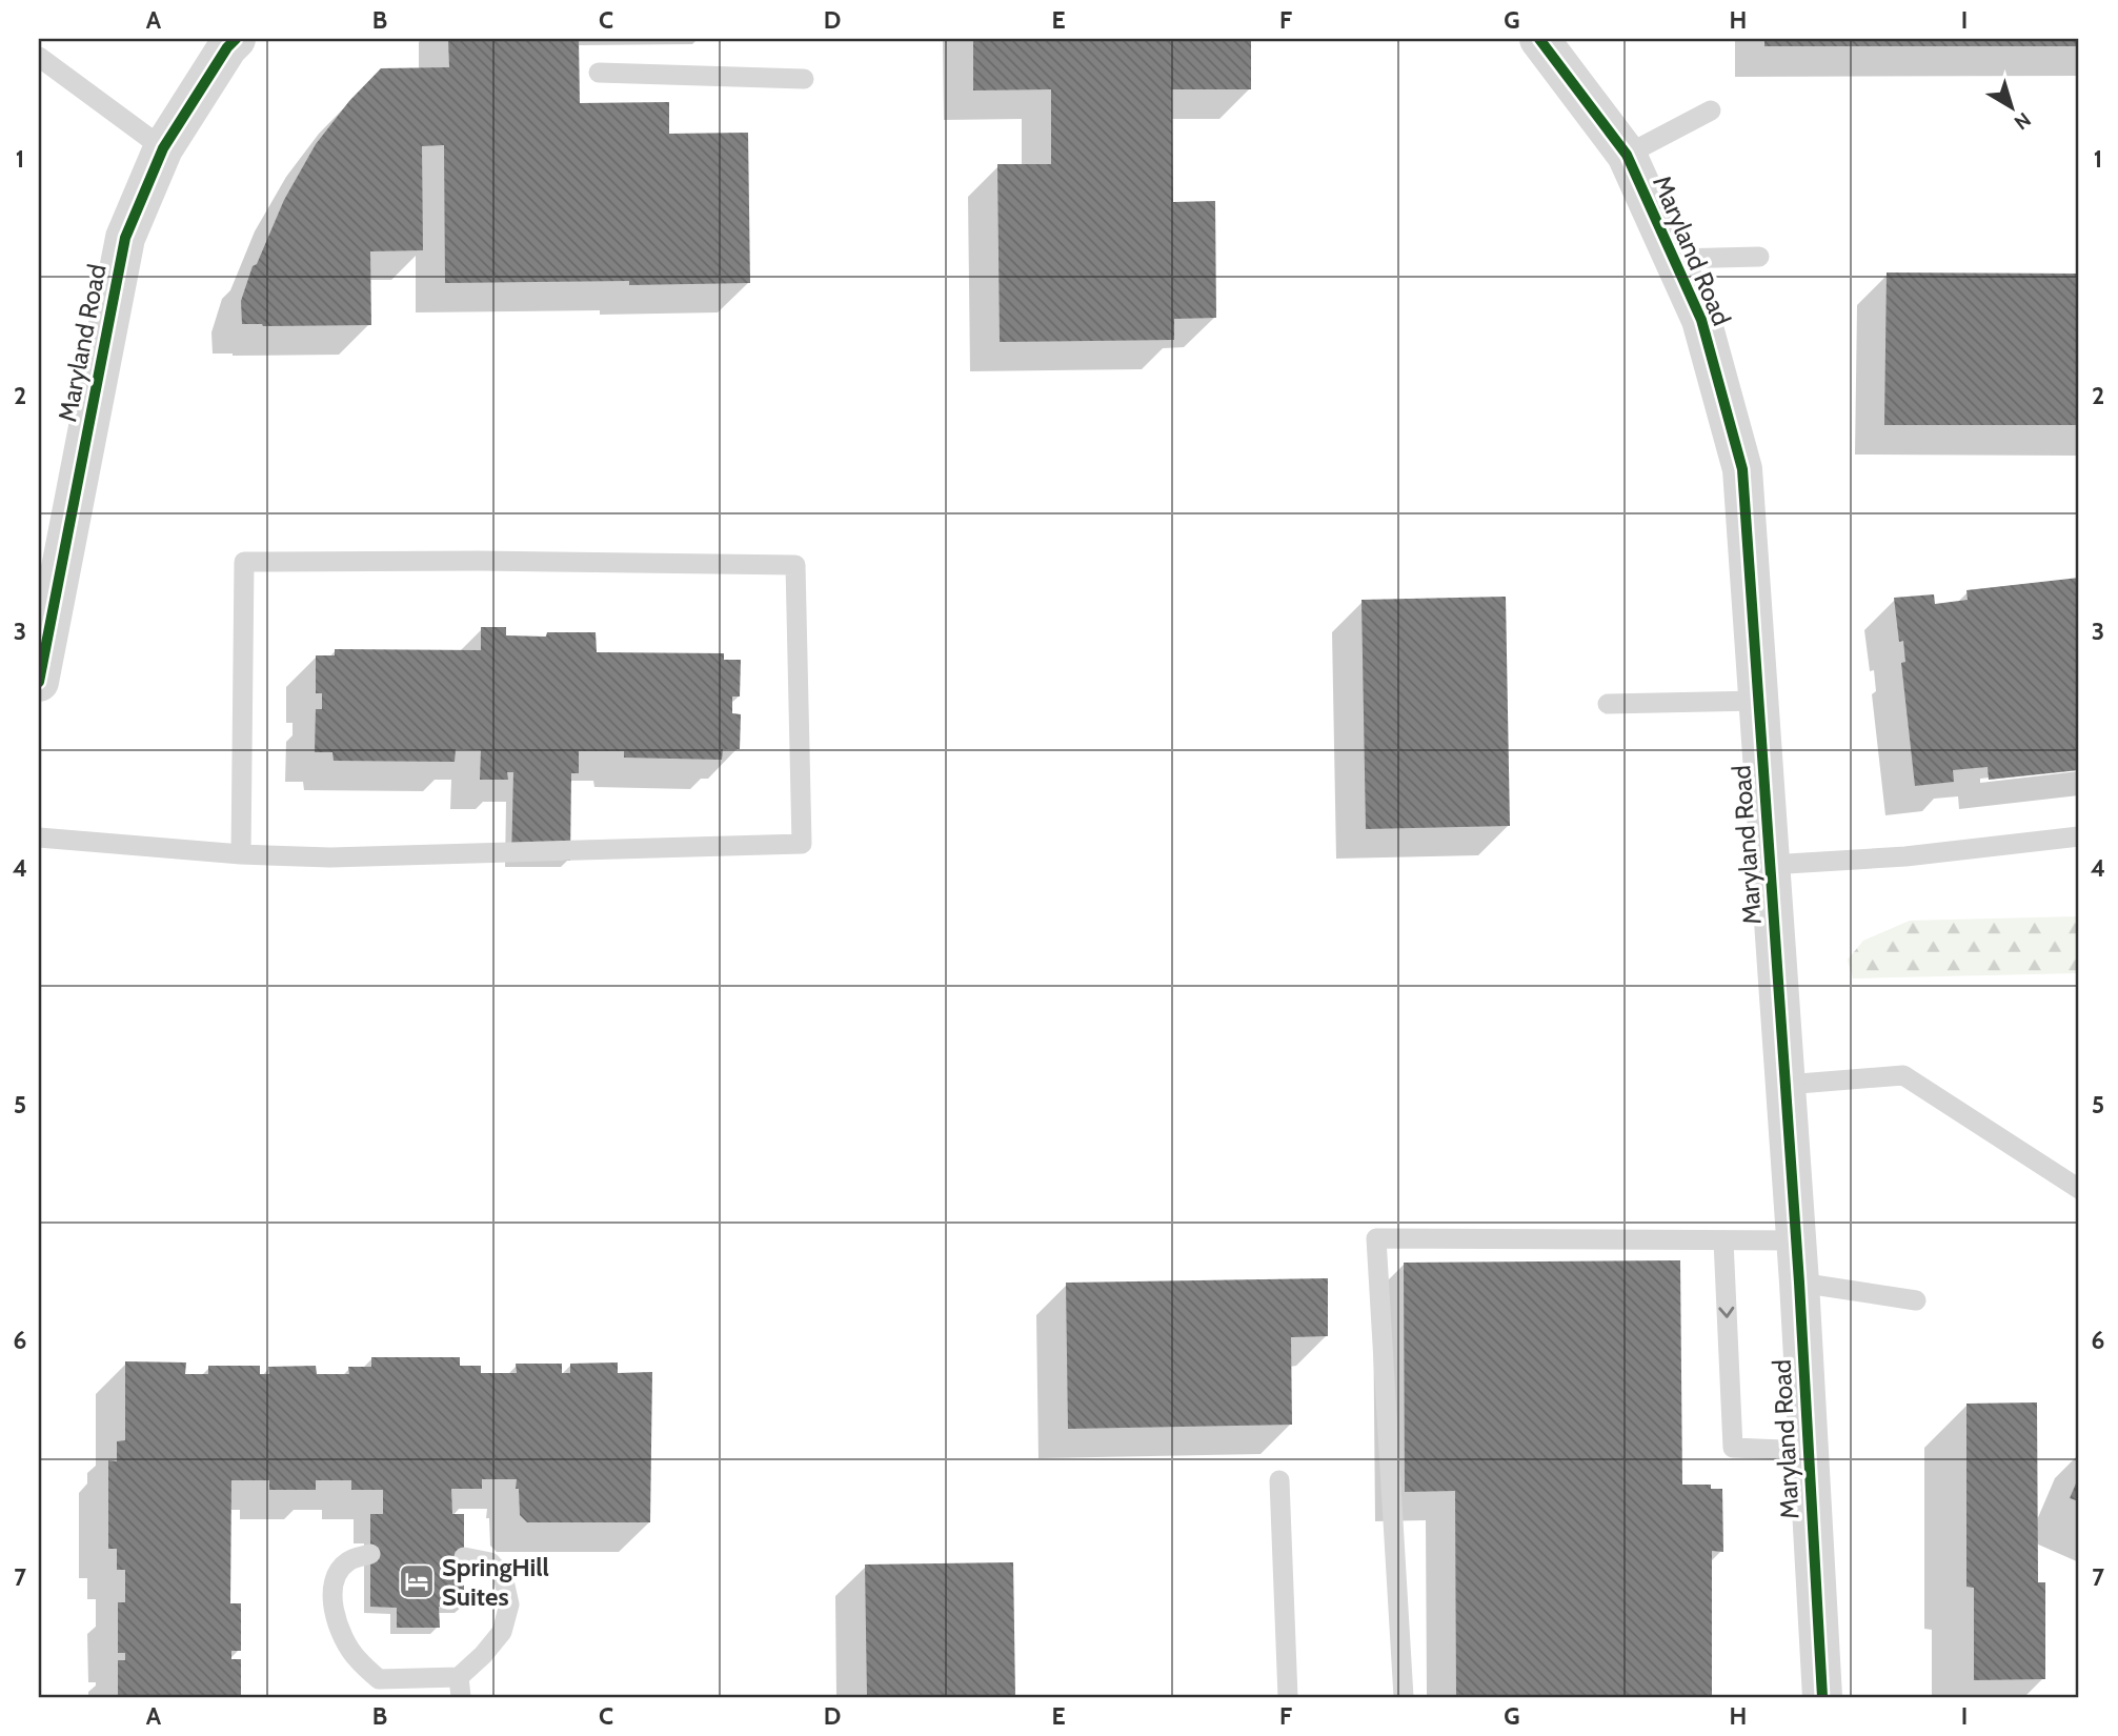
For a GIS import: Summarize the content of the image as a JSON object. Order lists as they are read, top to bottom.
{
  "streets": {
    "street": ["Maryland Road"]
  },
  "places": {
    "hotel": ["SpringHill Suites"]
  },
  "north": "bottom right",
  "grid": {
    "columns": [
      "A",
      "B",
      "C",
      "D",
      "E",
      "F",
      "G",
      "H",
      "I"
    ],
    "rows": [
      "1",
      "2",
      "3",
      "4",
      "5",
      "6",
      "7"
    ]
  }
}
